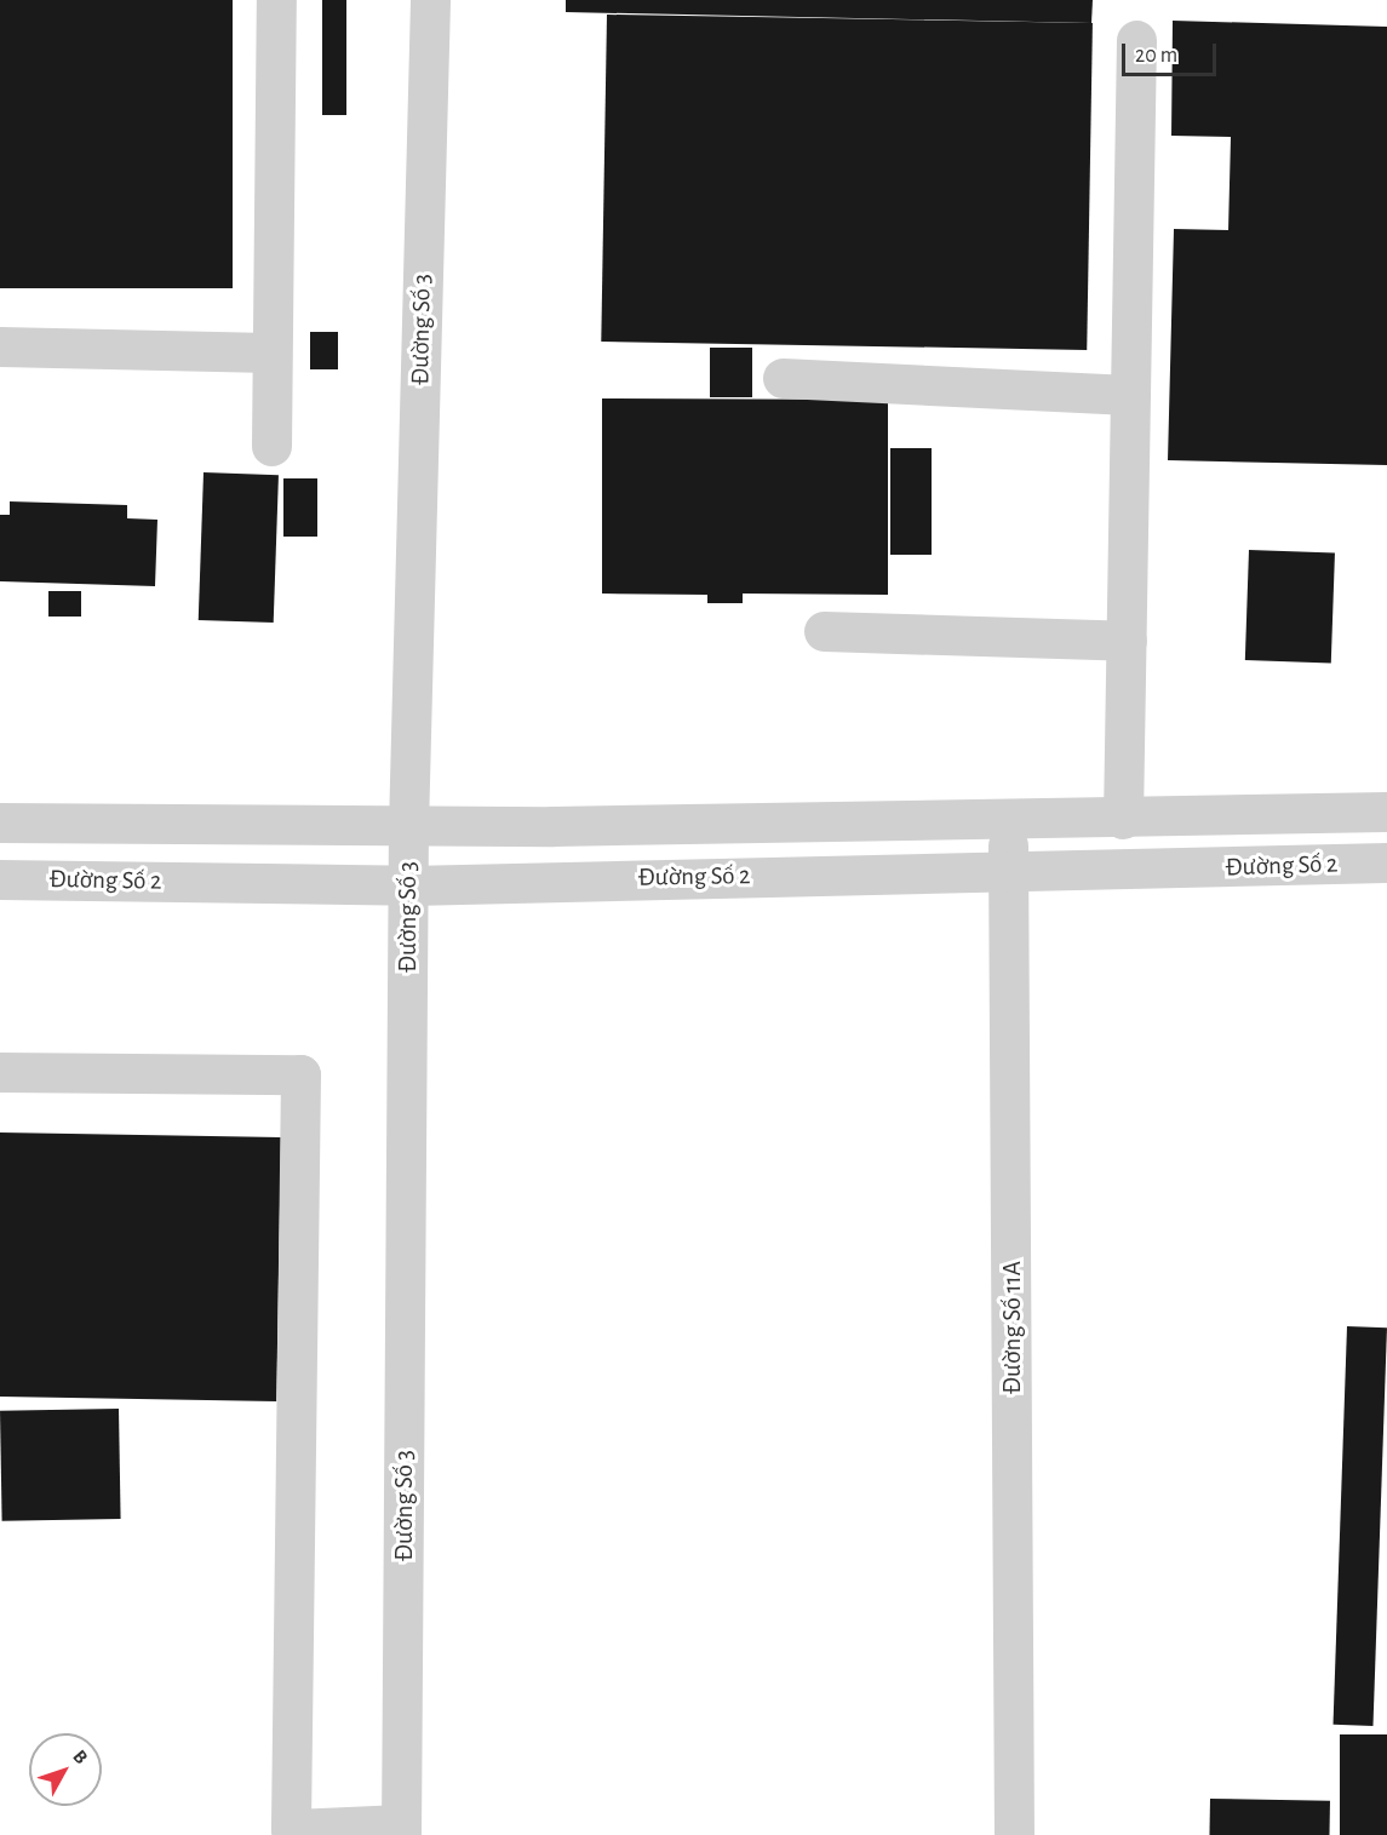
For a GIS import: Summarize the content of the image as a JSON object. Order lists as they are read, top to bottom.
{
  "streets": {
    "street": ["Đường Số 3", "Đường Số 2", "Đường Số 11A"]
  },
  "crossings": [
    ["Đường Số 3", "Đường Số 2"],
    ["Đường Số 2", "Đường Số 11A"]
  ],
  "scale_bar": "20 m",
  "north": "top right"
}
